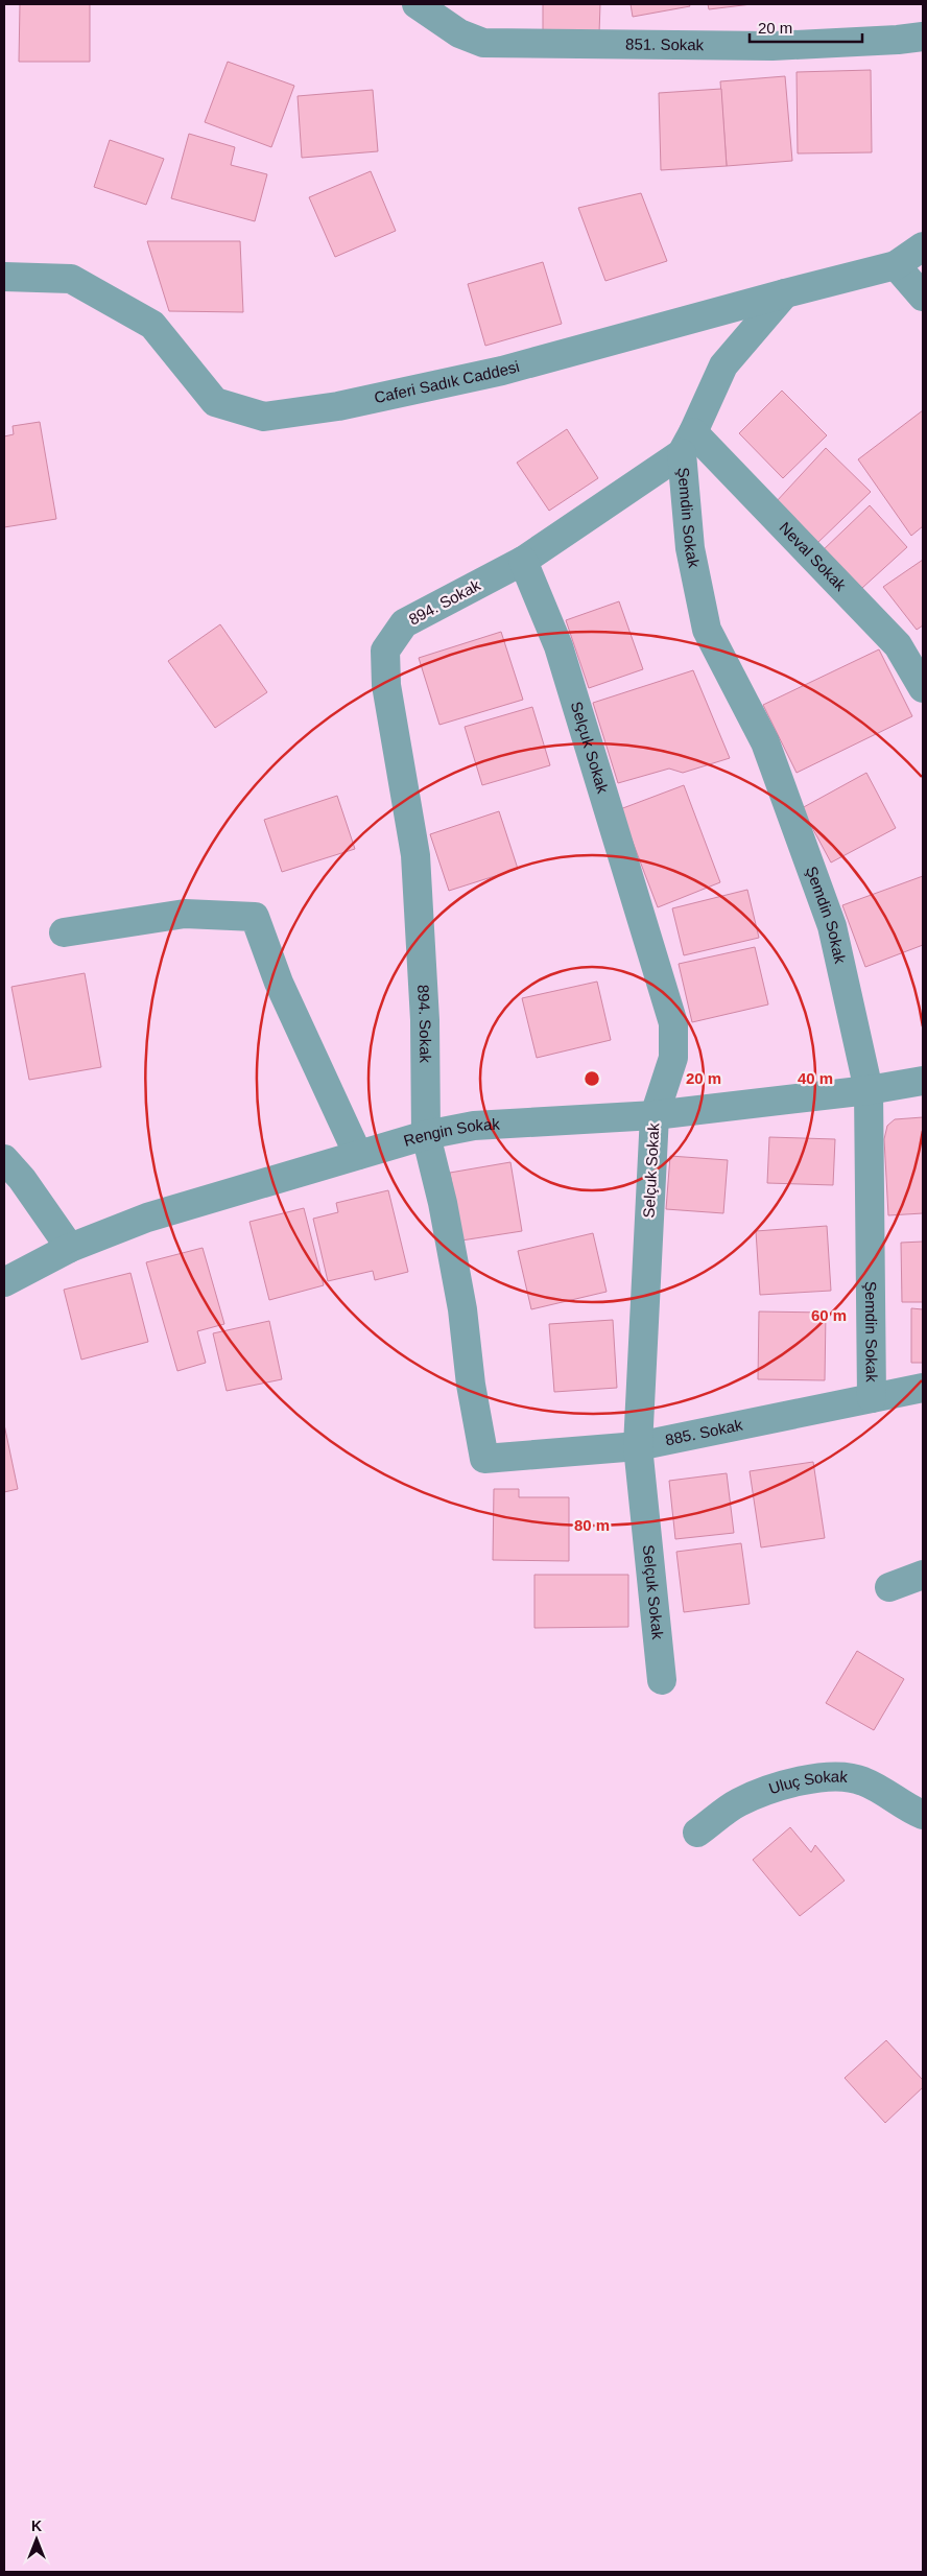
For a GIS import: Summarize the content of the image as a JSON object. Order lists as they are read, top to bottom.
{
  "streets": {
    "street": [
      "851. Sokak",
      "Caferi Sadık Caddesi",
      "Şemdin Sokak",
      "Neval Sokak",
      "894. Sokak",
      "Selçuk Sokak",
      "Rengin Sokak",
      "885. Sokak",
      "Uluç Sokak"
    ]
  },
  "crossings": [
    ["Şemdin Sokak", "Neval Sokak"],
    ["Şemdin Sokak", "894. Sokak"],
    ["Şemdin Sokak", "Rengin Sokak"],
    ["Şemdin Sokak", "885. Sokak"],
    ["Neval Sokak", "894. Sokak"],
    ["894. Sokak", "Selçuk Sokak"],
    ["894. Sokak", "Rengin Sokak"],
    ["894. Sokak", "885. Sokak"],
    ["Selçuk Sokak", "Rengin Sokak"],
    ["Selçuk Sokak", "885. Sokak"]
  ],
  "scale_bar": "20 m",
  "north": "top",
  "rings": [
    "20 m",
    "40 m",
    "60 m",
    "80 m"
  ]
}
